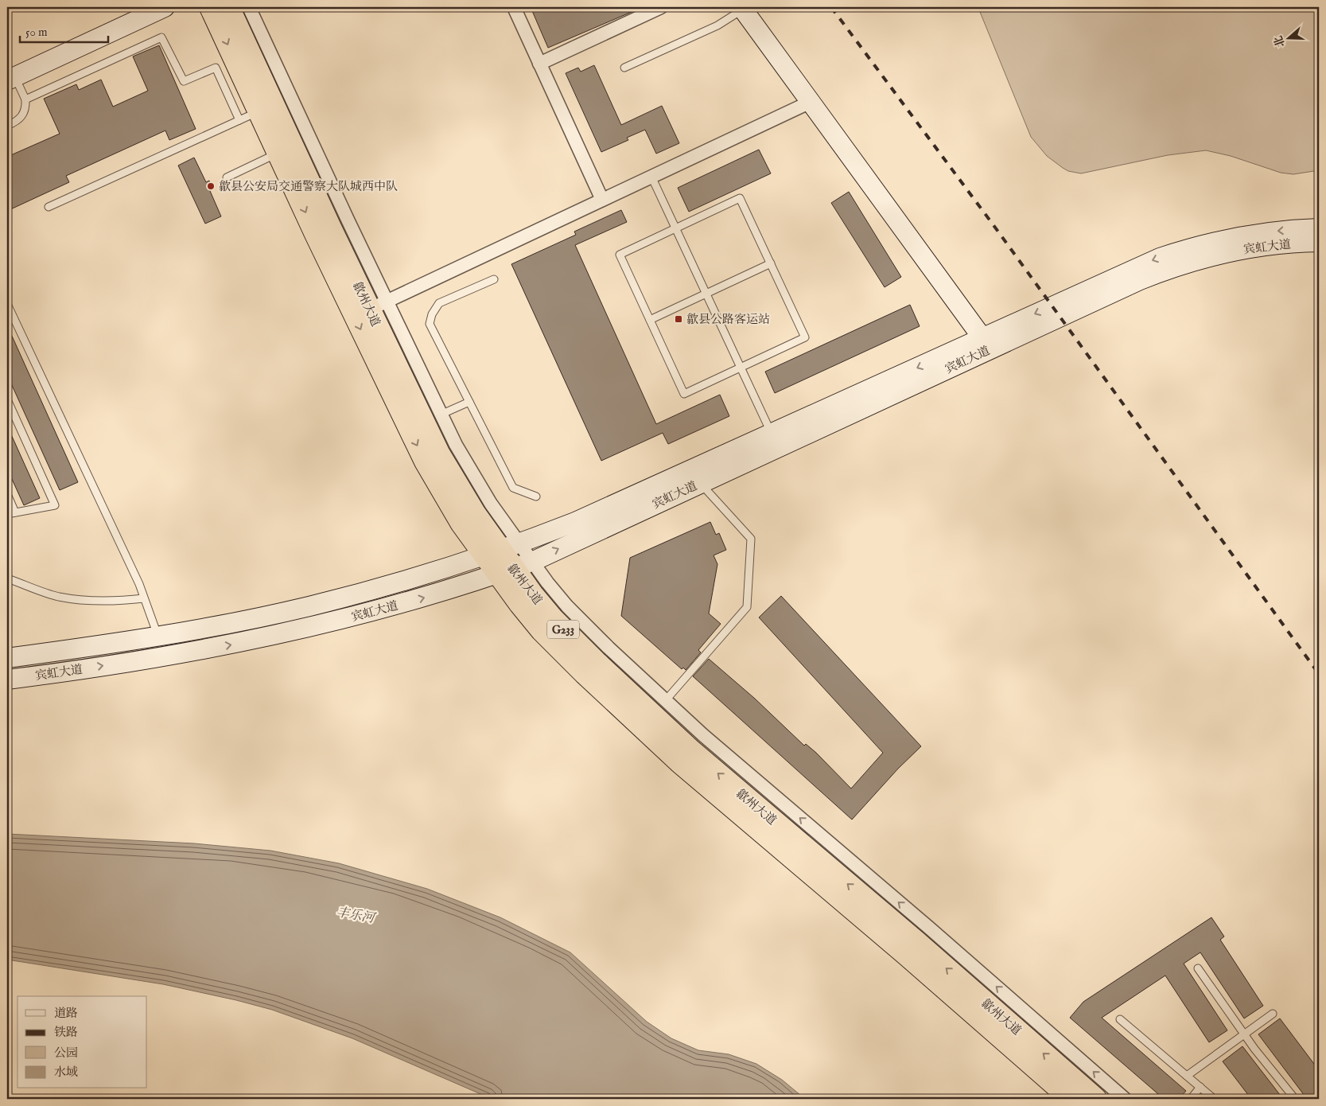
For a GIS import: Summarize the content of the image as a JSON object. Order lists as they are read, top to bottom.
{
  "streets": {
    "highway": ["歙州大道", "G233"],
    "main road": ["宾虹大道"]
  },
  "crossings": [
    ["宾虹大道", "歙州大道"]
  ],
  "water": ["丰乐河"],
  "places": {
    "other": ["歙县公安局交通警察大队城西中队"],
    "transit": ["歙县公路客运站"]
  },
  "legend": [
    "道路",
    "铁路",
    "公园",
    "水域"
  ],
  "scale_bar": "50 m",
  "north": "left"
}
